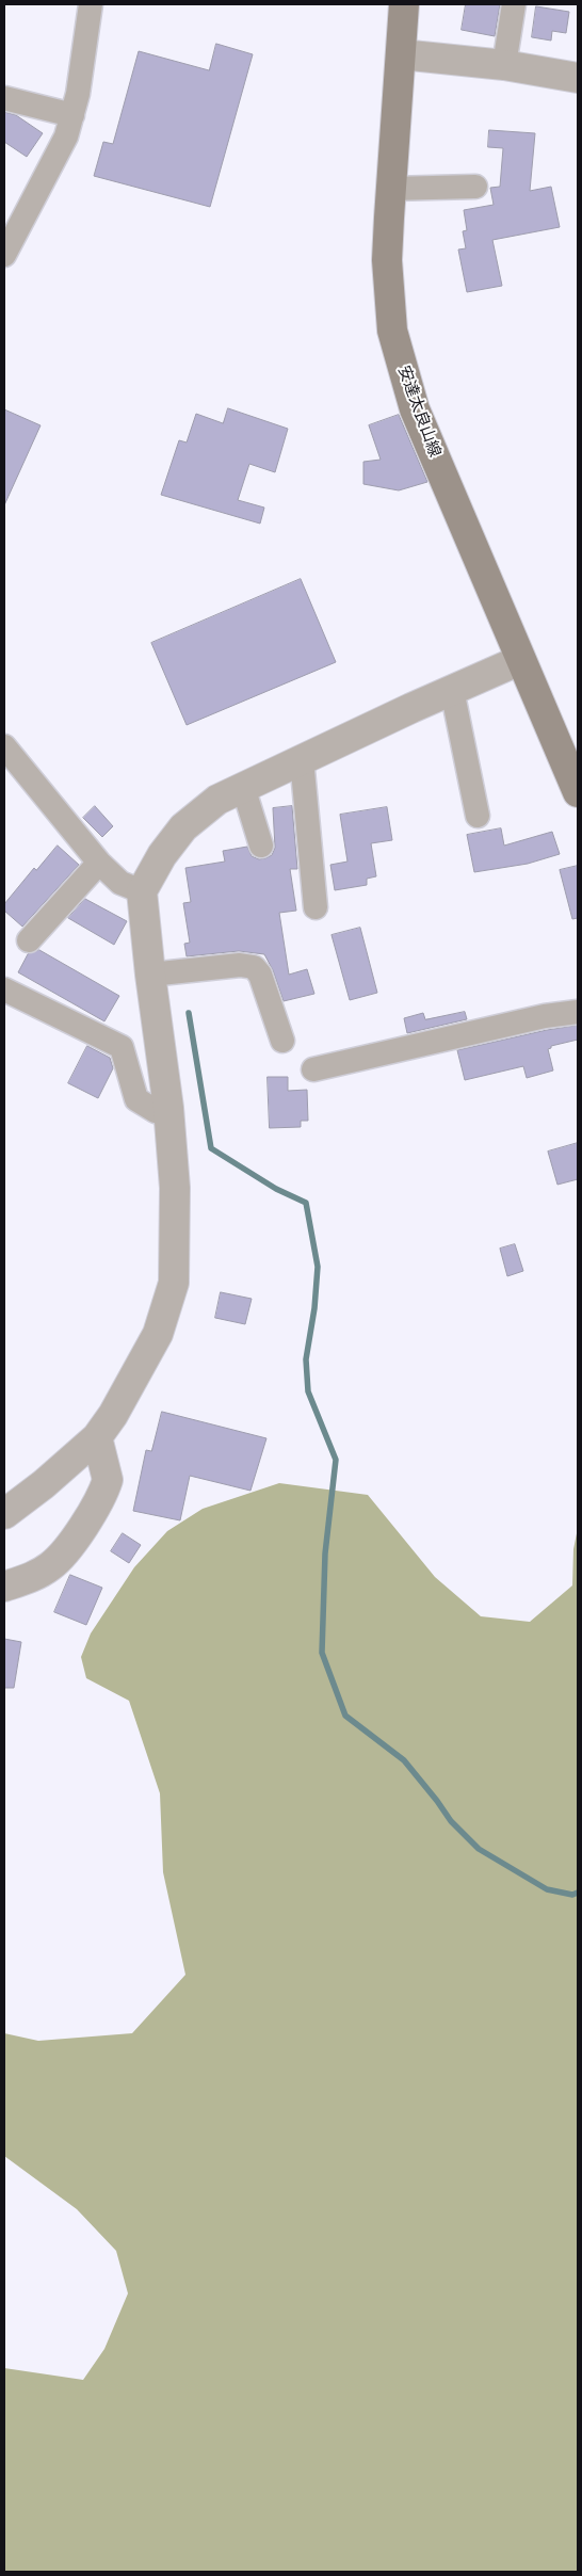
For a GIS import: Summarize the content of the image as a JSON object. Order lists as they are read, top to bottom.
{
  "streets": {
    "main road": ["安達太良山線"]
  }
}
